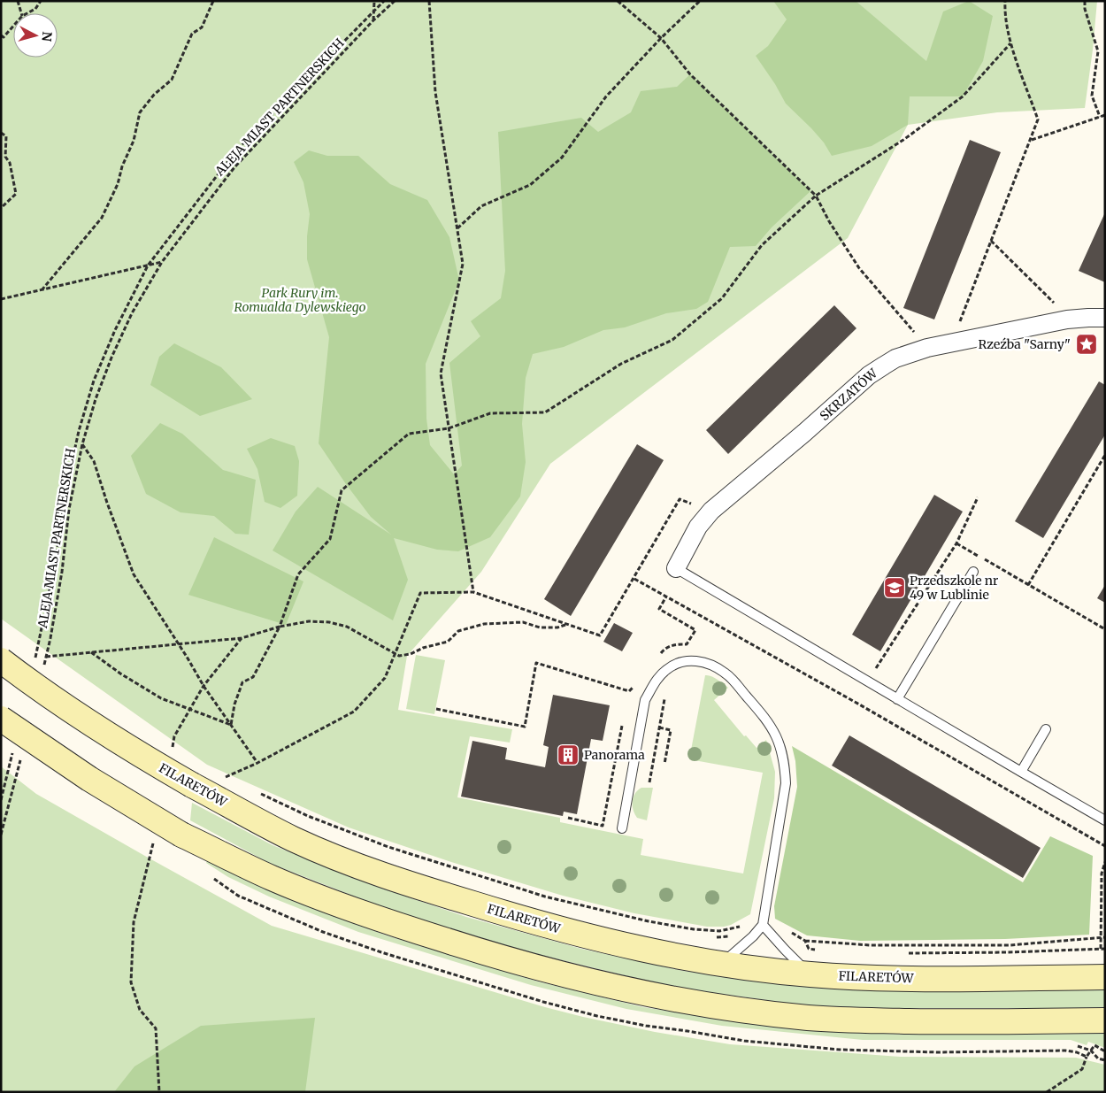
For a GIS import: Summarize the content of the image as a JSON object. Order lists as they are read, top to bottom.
{
  "streets": {
    "main road": ["FILARETÓW"],
    "street": ["SKRZATÓW"],
    "path": ["ALEJA MIAST PARTNERSKICH"]
  },
  "parks": ["Park Rury im. Romualda Dylewskiego"],
  "places": {
    "place": ["Rzeźba \"Sarny\""],
    "school or university": ["Przedszkole nr 49 w Lublinie"],
    "building": ["Panorama"]
  },
  "north": "right"
}
